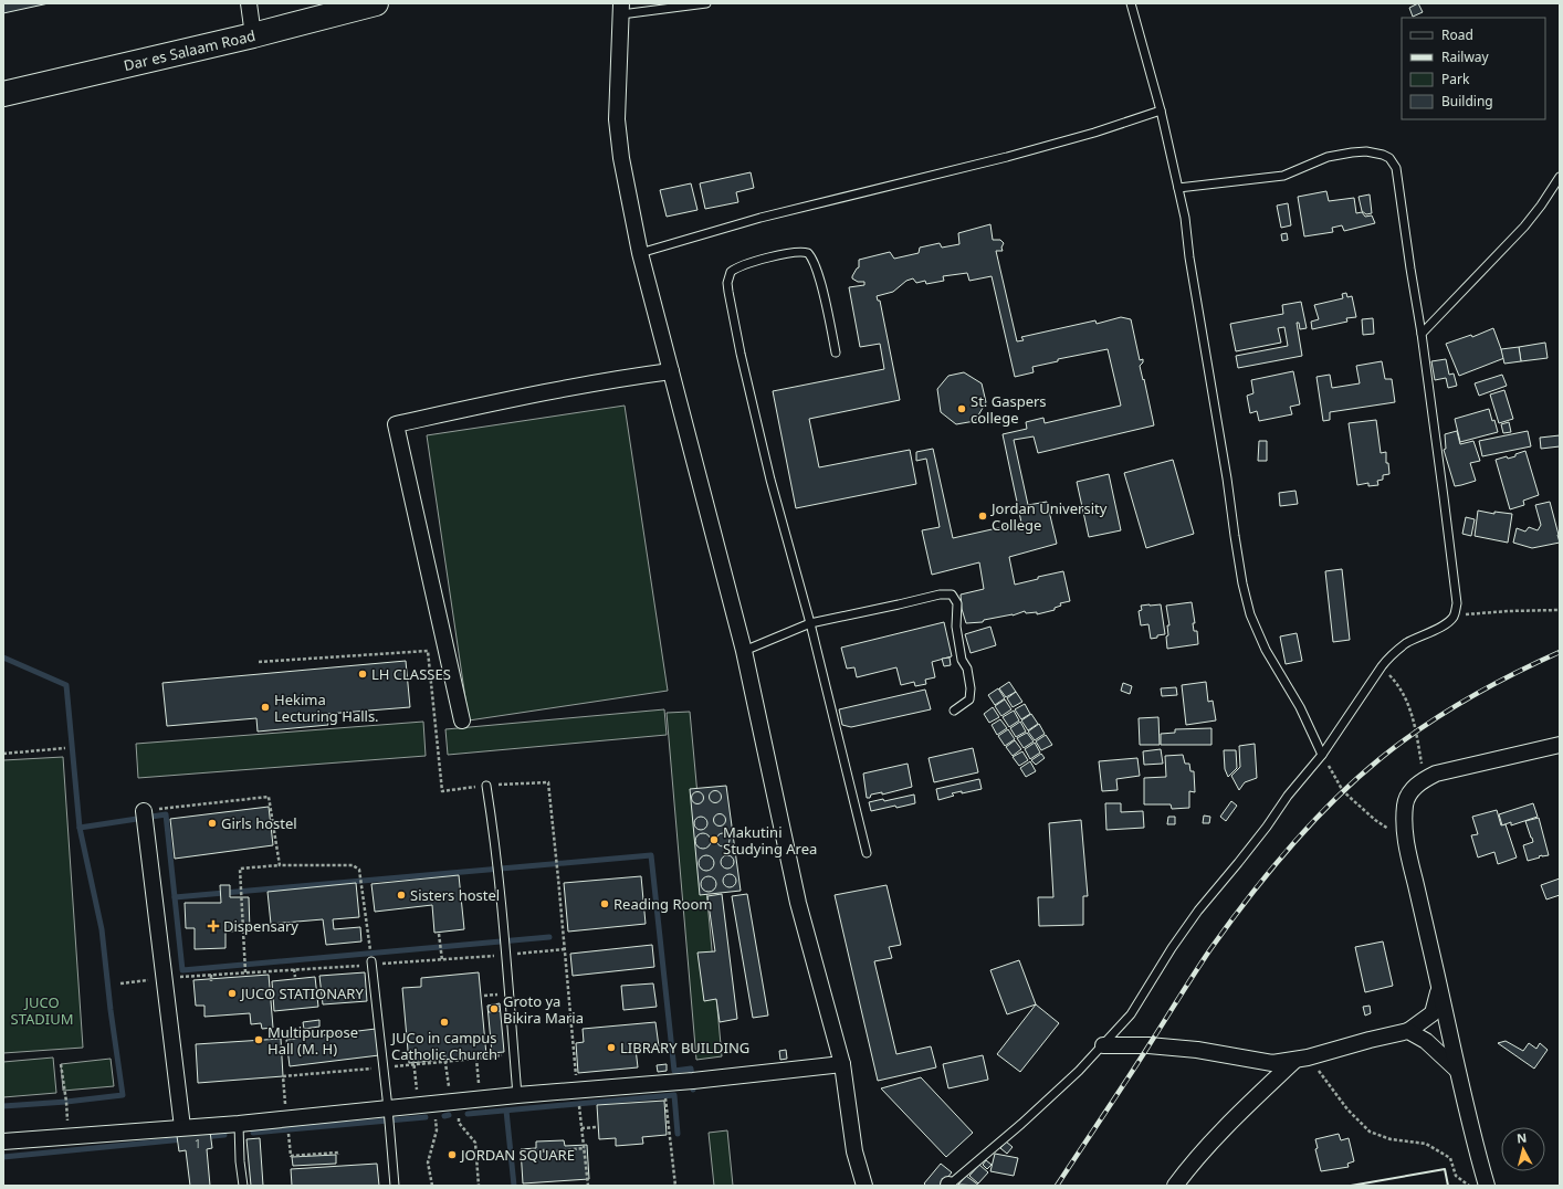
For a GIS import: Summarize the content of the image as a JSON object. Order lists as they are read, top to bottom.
{
  "streets": {
    "highway": ["Dar es Salaam Road"]
  },
  "parks": ["JUCO STADIUM"],
  "places": {
    "other": [
      "St. Gaspers college",
      "Jordan University College",
      "LH CLASSES",
      "Hekima Lecturing Halls.",
      "Girls hostel",
      "Makutini Studying Area",
      "Sisters hostel",
      "Reading Room",
      "JUCO STATIONARY",
      "Groto ya Bikira Maria",
      "JUCo in campus Catholic Church",
      "Multipurpose Hall (M. H)",
      "LIBRARY BUILDING",
      "JORDAN SQUARE"
    ],
    "health": ["Dispensary"]
  },
  "house_numbers": ["1"],
  "legend": [
    "Road",
    "Railway",
    "Park",
    "Building"
  ],
  "north": "top"
}
